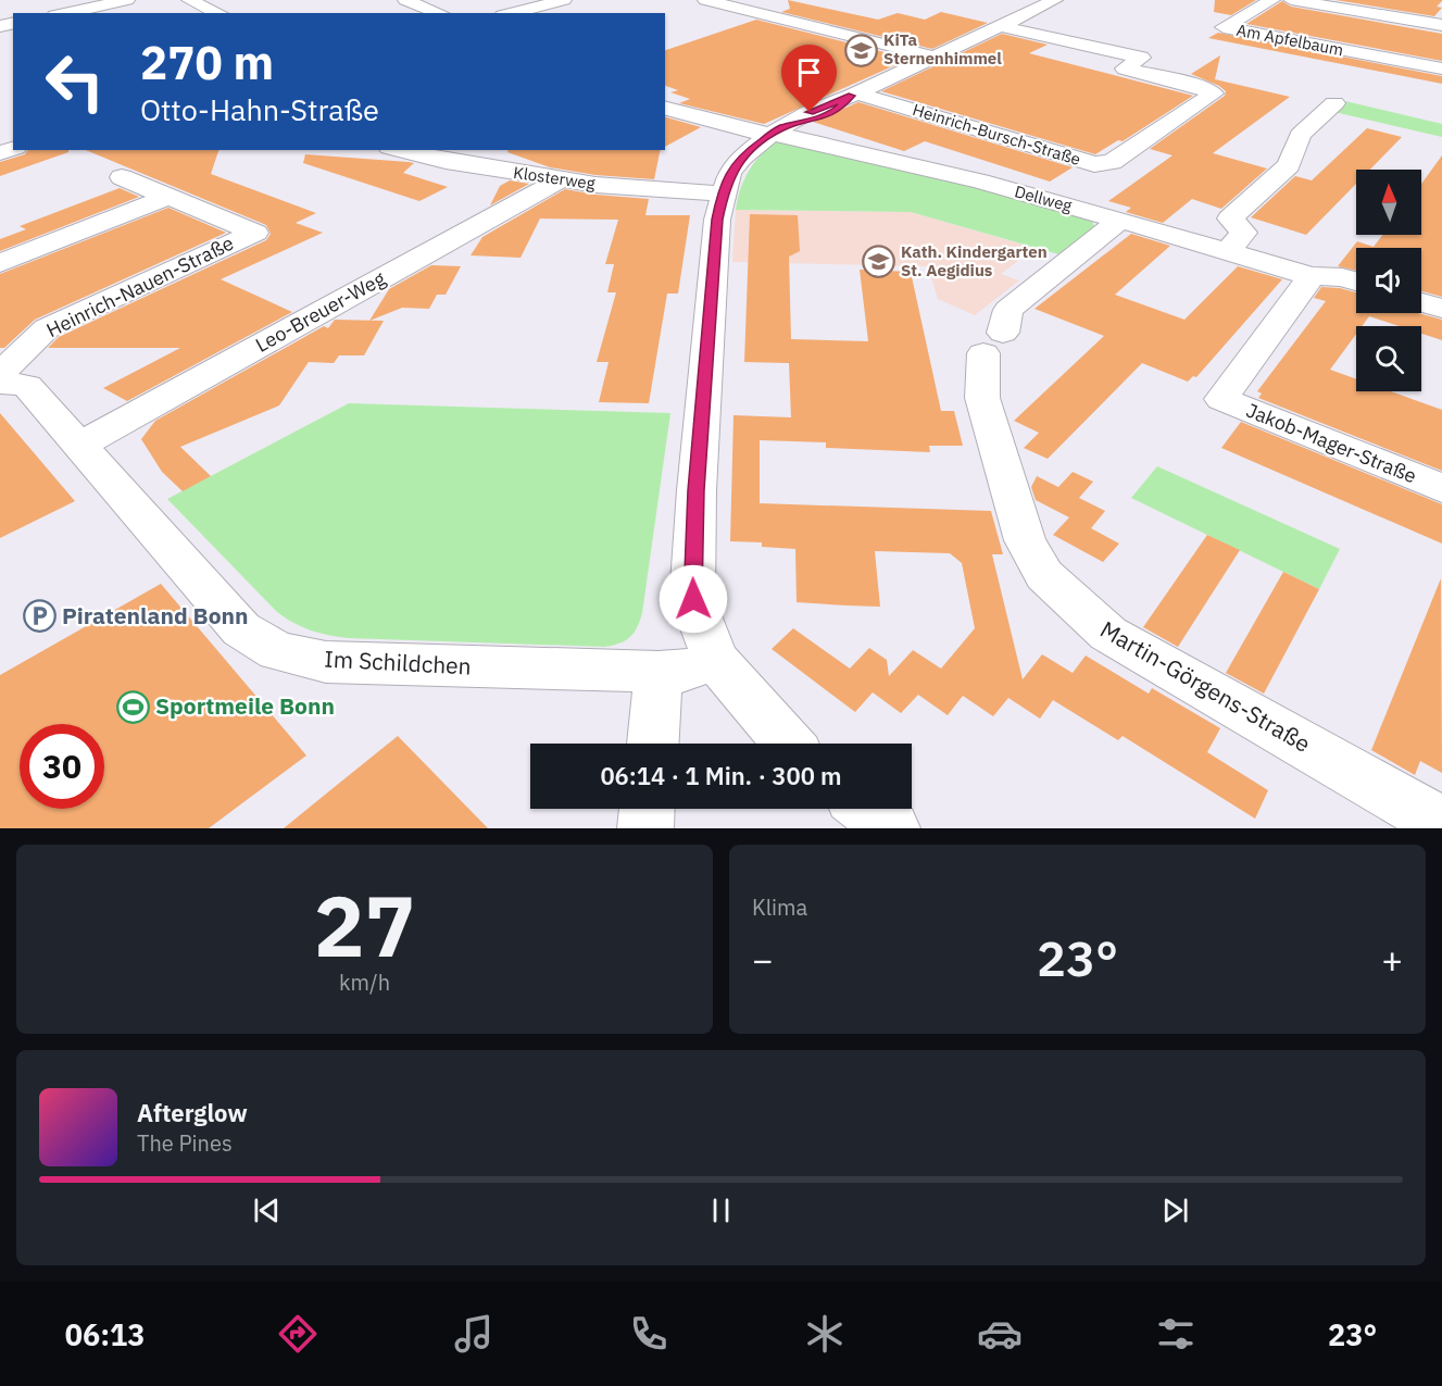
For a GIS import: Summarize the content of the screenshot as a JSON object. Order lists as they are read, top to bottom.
{
  "streets": {
    "street": [
      "Am Apfelbaum",
      "Heinrich-Bursch-Straße",
      "Klosterweg",
      "Dellweg",
      "Heinrich-Nauen-Straße",
      "Leo-Breuer-Weg",
      "Jakob-Mager-Straße",
      "Im Schildchen",
      "Martin-Görgens-Straße"
    ]
  },
  "crossings": [
    ["Klosterweg", "Leo-Breuer-Weg"],
    ["Dellweg", "Jakob-Mager-Straße"],
    ["Dellweg", "Martin-Görgens-Straße"],
    ["Leo-Breuer-Weg", "Im Schildchen"]
  ],
  "places": {
    "school or university": ["KiTa Sternenhimmel", "Kath. Kindergarten St. Aegidius"],
    "parking": ["Piratenland Bonn"],
    "sports": ["Sportmeile Bonn"]
  },
  "north": "top",
  "page": {
    "turn": ["270 m", "Otto-Hahn-Straße"],
    "limit": "30",
    "trip": "06:14 · 1 Min. · 300 m",
    "tile": [
      ["27", "km/h"],
      "Klima"
    ],
    "heat": ["−", "23°", "+"],
    "song": ["Afterglow", "The Pines"],
    "tabs": ["06:13", "23°"]
  }
}
